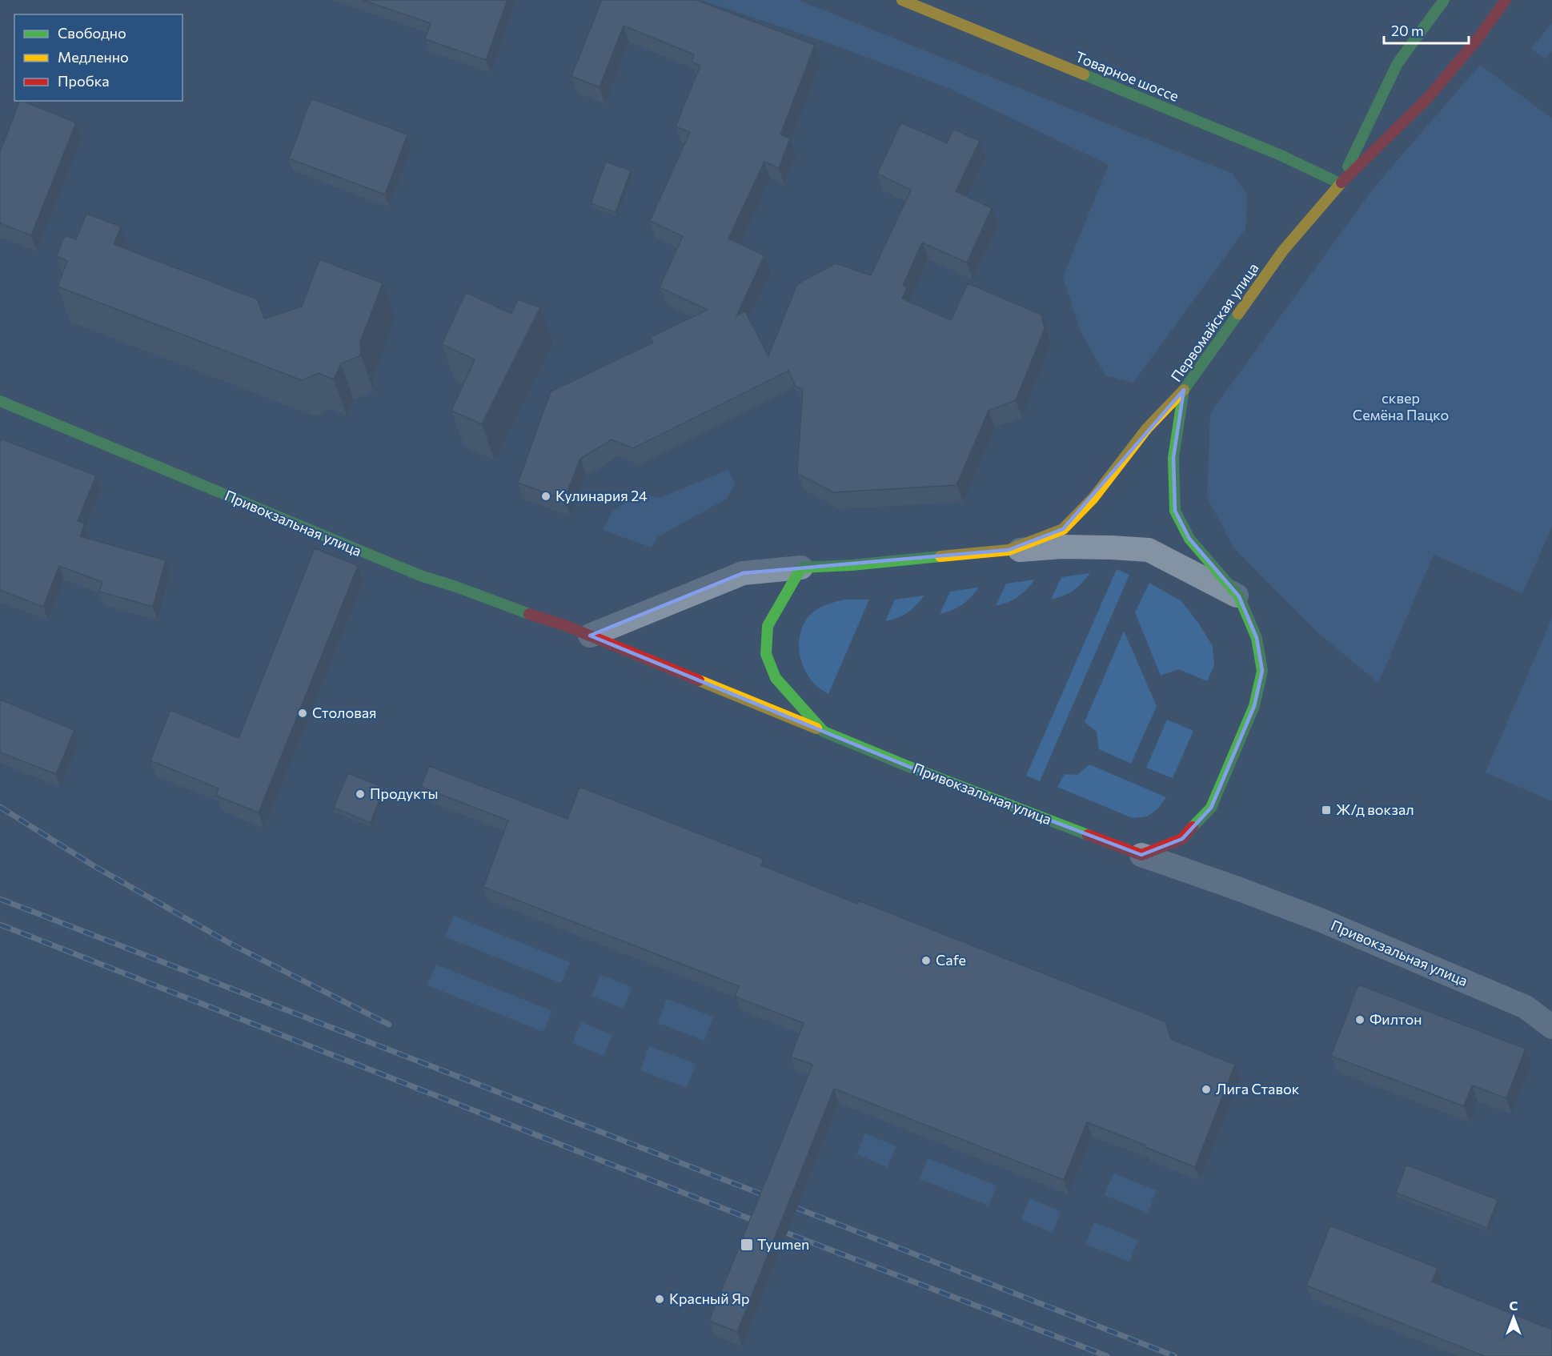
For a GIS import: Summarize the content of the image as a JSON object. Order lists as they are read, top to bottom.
{
  "streets": {
    "street": ["Товарное шоссе", "Первомайская улица", "Привокзальная улица"]
  },
  "crossings": [
    ["Товарное шоссе", "Первомайская улица"],
    ["Первомайская улица", "Привокзальная улица"]
  ],
  "parks": ["сквер Семёна Пацко"],
  "places": {
    "other": [
      "Кулинария 24",
      "Столовая",
      "Продукты",
      "Cafe",
      "Филтон",
      "Лига Ставок",
      "Красный Яр"
    ],
    "transit": ["Ж/д вокзал", "Tyumen"]
  },
  "legend": ["Свободно", "Медленно", "Пробка"],
  "scale_bar": "20 m",
  "north": "top"
}
